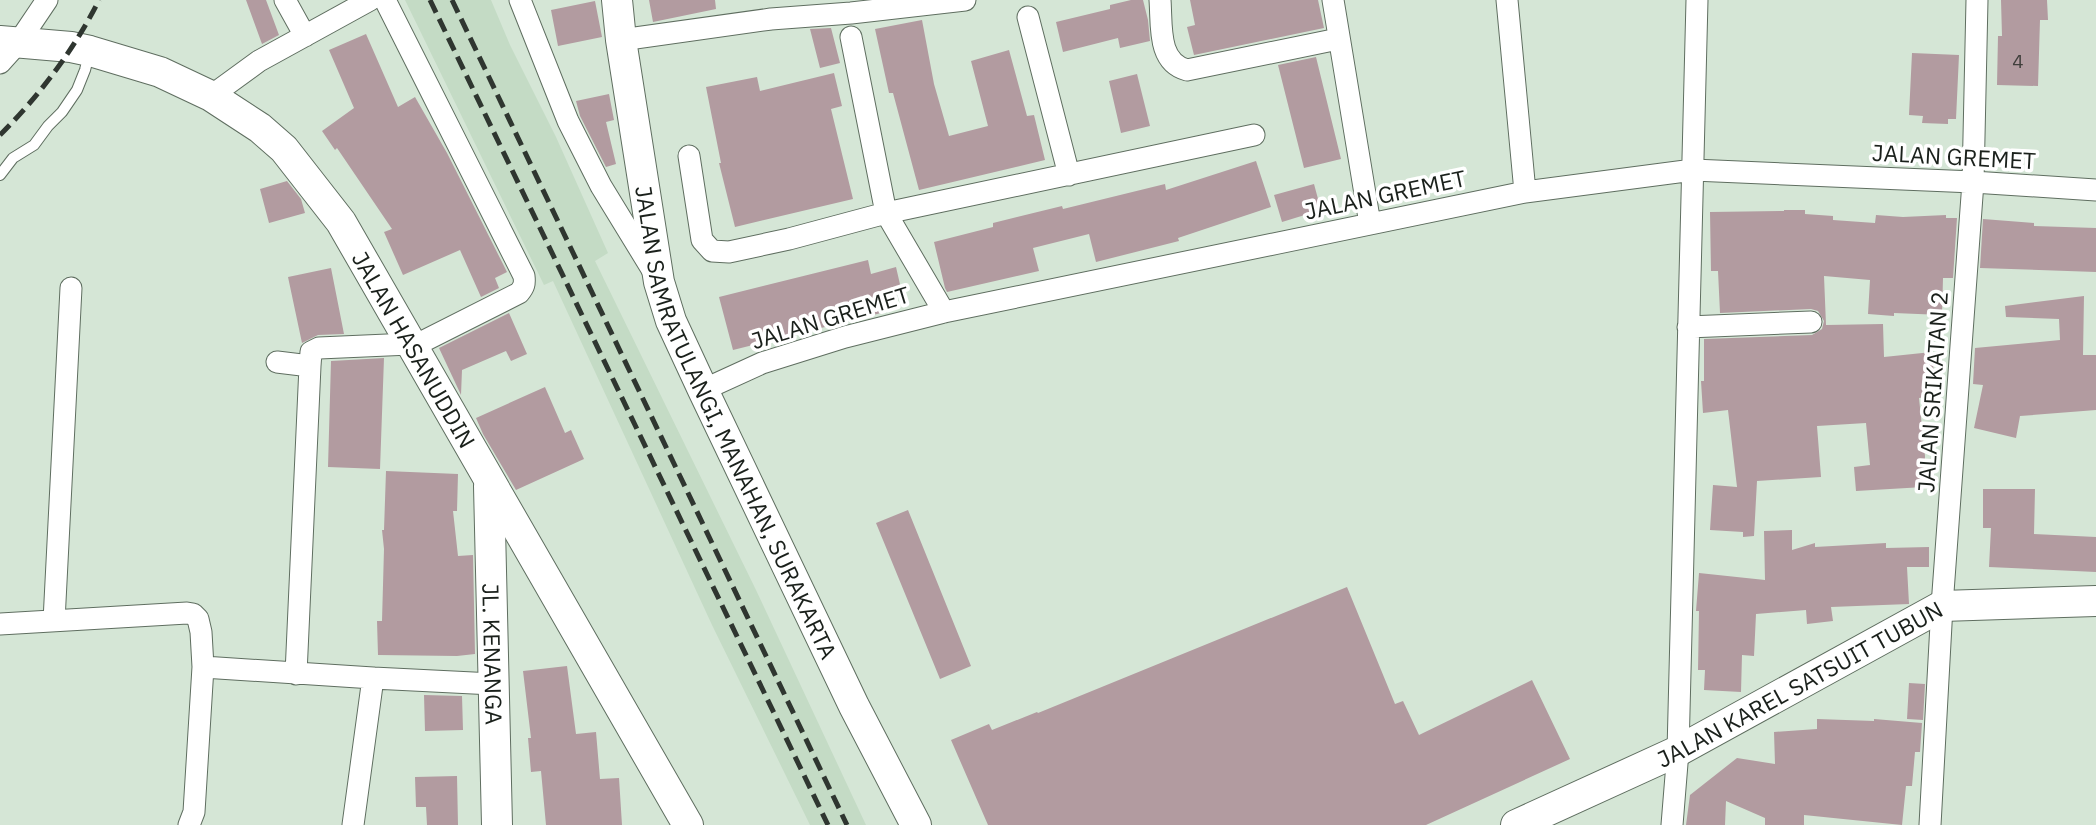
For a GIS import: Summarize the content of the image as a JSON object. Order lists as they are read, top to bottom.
{
  "streets": {
    "main road": [
      "JALAN HASANUDDIN",
      "JALAN SAMRATULANGI, MANAHAN, SURAKARTA",
      "JL. KENANGA",
      "JALAN KAREL SATSUIT TUBUN"
    ],
    "street": ["JALAN GREMET", "JALAN SRIKATAN 2"]
  },
  "crossings": [
    ["JALAN GREMET", "JALAN SRIKATAN 2"],
    ["JALAN GREMET", "JALAN SAMRATULANGI, MANAHAN, SURAKARTA"],
    ["JALAN HASANUDDIN", "JL. KENANGA"],
    ["JALAN SRIKATAN 2", "JALAN KAREL SATSUIT TUBUN"]
  ],
  "house_numbers": ["4"]
}
